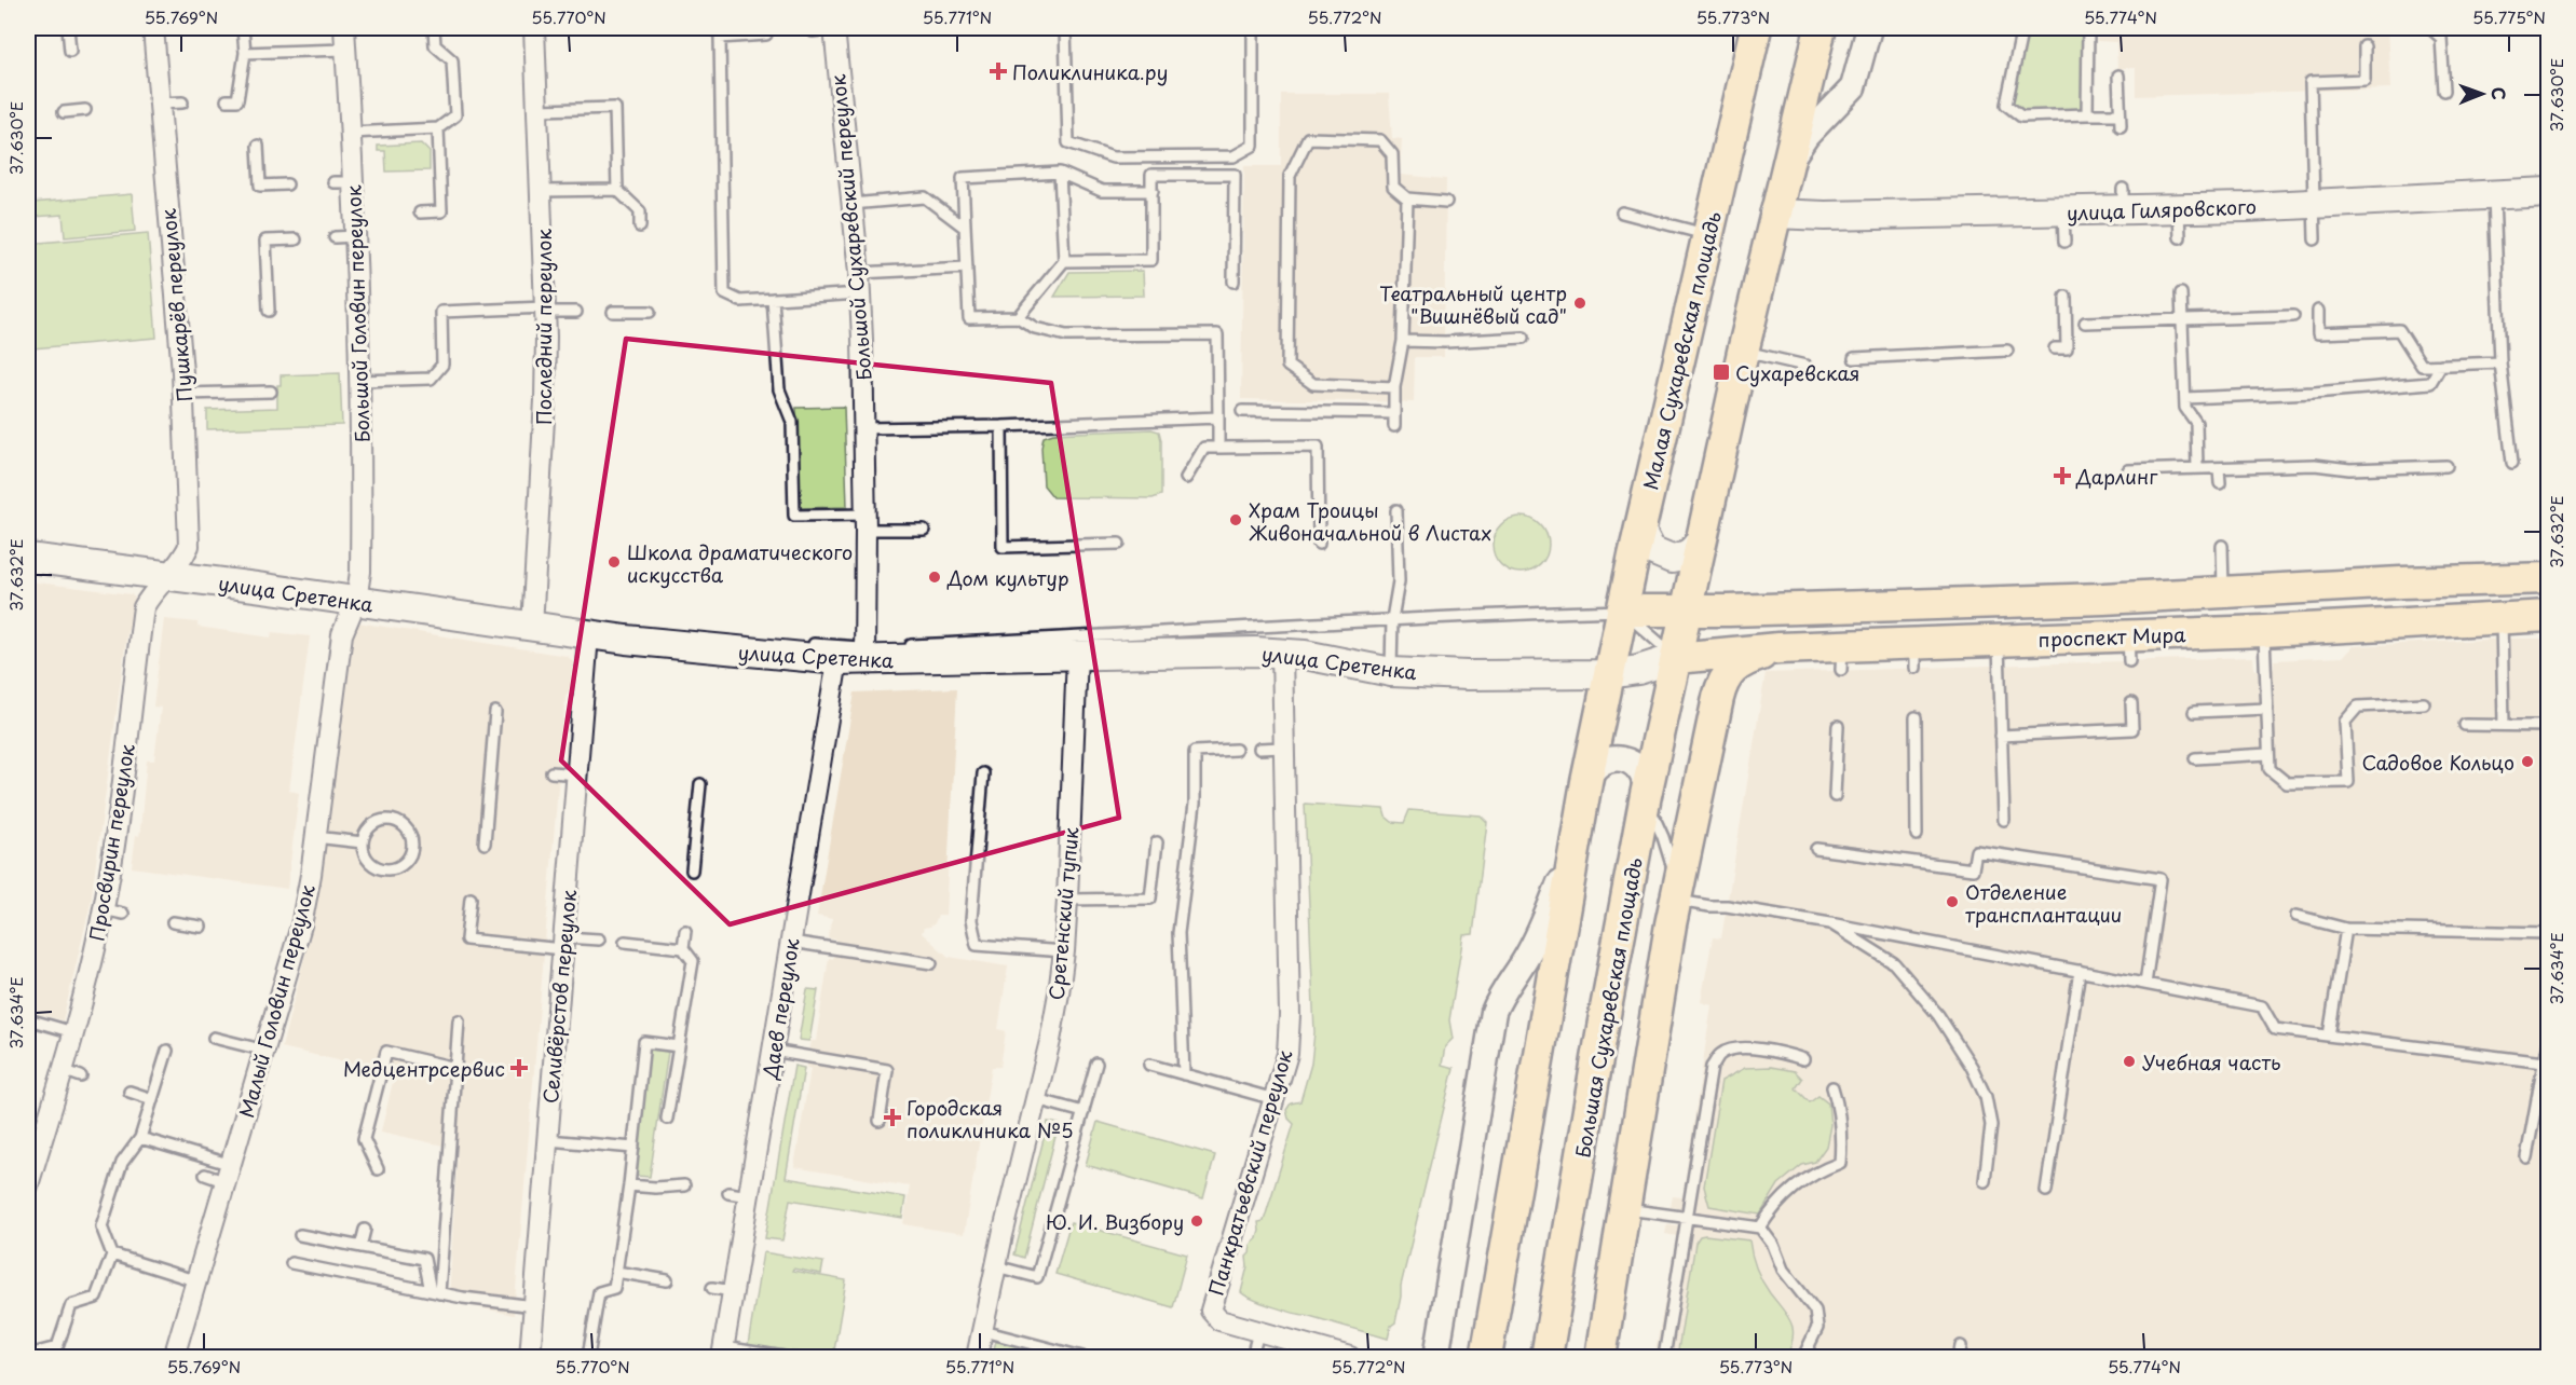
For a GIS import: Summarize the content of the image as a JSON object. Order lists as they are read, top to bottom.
{
  "streets": {
    "main road": [
      "улица Гиляровского",
      "Малая Сухаревская площадь",
      "улица Сретенка",
      "проспект Мира",
      "Большая Сухаревская площадь"
    ],
    "street": [
      "Большой Сухаревский переулок",
      "Пушкарёв переулок",
      "Большой Головин переулок",
      "Последний переулок",
      "Просвирин переулок",
      "Сретенский тупик",
      "Селивёрстов переулок",
      "Малый Головин переулок",
      "Даев переулок",
      "Панкратьевский переулок"
    ]
  },
  "crossings": [
    ["Большой Сухаревский переулок", "улица Сретенка"],
    ["Большой Сухаревский переулок", "Даев переулок"],
    ["Пушкарёв переулок", "улица Сретенка"],
    ["Пушкарёв переулок", "Просвирин переулок"],
    ["Большой Головин переулок", "улица Сретенка"],
    ["Большой Головин переулок", "Малый Головин переулок"],
    ["Последний переулок", "улица Сретенка"],
    ["Малая Сухаревская площадь", "улица Сретенка"],
    ["Малая Сухаревская площадь", "проспект Мира"],
    ["улица Сретенка", "проспект Мира"],
    ["улица Сретенка", "Просвирин переулок"],
    ["улица Сретенка", "Сретенский тупик"],
    ["улица Сретенка", "Селивёрстов переулок"],
    ["улица Сретенка", "Малый Головин переулок"],
    ["улица Сретенка", "Большая Сухаревская площадь"],
    ["улица Сретенка", "Даев переулок"],
    ["улица Сретенка", "Панкратьевский переулок"],
    ["проспект Мира", "Большая Сухаревская площадь"]
  ],
  "places": {
    "health": [
      "Поликлиника.ру",
      "Дарлинг",
      "Медцентрсервис",
      "Городская поликлиника №5"
    ],
    "other": [
      "Театральный центр \"Вишнёвый сад\"",
      "Храм Троицы Живоначальной в Листах",
      "Школа драматического искусства",
      "Дом культур",
      "Садовое Кольцо",
      "Отделение трансплантации",
      "Учебная часть",
      "Ю. И. Визбору"
    ],
    "transit": ["Сухаревская"]
  },
  "north": "right",
  "coordinates": [
    "55.769°N",
    "55.770°N",
    "55.771°N",
    "55.772°N",
    "55.773°N",
    "55.774°N",
    "55.775°N",
    "37.630°E",
    "37.632°E",
    "37.634°E"
  ]
}
